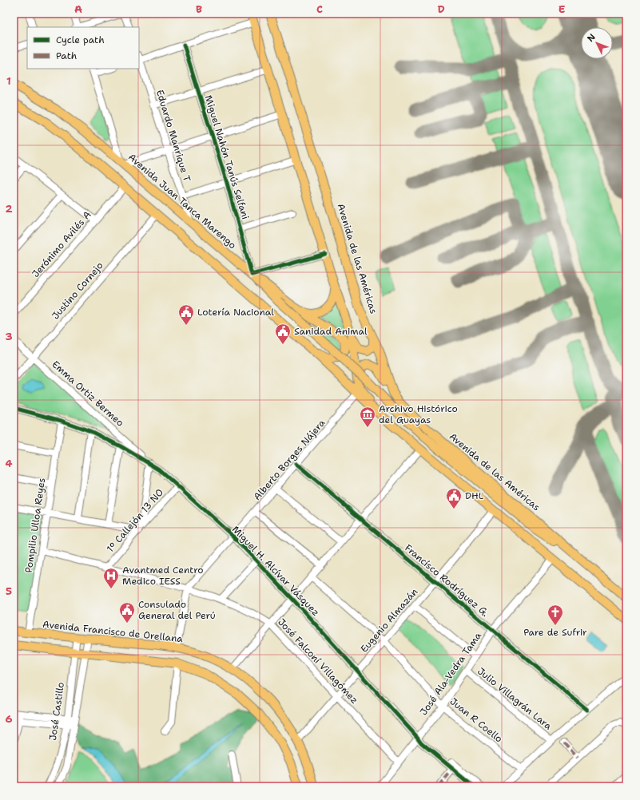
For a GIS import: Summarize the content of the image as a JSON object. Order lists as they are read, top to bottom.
{
  "streets": {
    "main road": ["Avenida Juan Tanca Marengo", "Avenida de las Américas", "Avenida Francisco de Orellana"],
    "street": [
      "Eduardo Manrique T",
      "Miguel Nahón Tanús Selfani",
      "Jerónimo Avilés A",
      "Justino Cornejo",
      "Emma Ortiz Bermeo",
      "Alberto Borges Nájera",
      "1º Callejón 13 NO",
      "Pompilio Ulloa Reyes",
      "Miguel H. Alcívar Vásquez",
      "Francísco Rodríguez G.",
      "Eugenio Almazán",
      "José Falconí Villagómez",
      "José Ala-Vedra Tama",
      "Julio Villagrán Lara",
      "José Castillo",
      "Juan R Coello"
    ]
  },
  "crossings": [
    ["Eduardo Manrique T", "Avenida Juan Tanca Marengo"],
    ["Miguel Nahón Tanús Selfani", "Avenida Juan Tanca Marengo"],
    ["Avenida Juan Tanca Marengo", "Avenida de las Américas"],
    ["Justino Cornejo", "Emma Ortiz Bermeo"],
    ["Emma Ortiz Bermeo", "Miguel H. Alcívar Vásquez"],
    ["Alberto Borges Nájera", "Miguel H. Alcívar Vásquez"],
    ["Alberto Borges Nájera", "Francísco Rodríguez G."],
    ["Alberto Borges Nájera", "José Falconí Villagómez"],
    ["1º Callejón 13 NO", "Miguel H. Alcívar Vásquez"],
    ["1º Callejón 13 NO", "José Falconí Villagómez"],
    ["Pompilio Ulloa Reyes", "Miguel H. Alcívar Vásquez"],
    ["Pompilio Ulloa Reyes", "Avenida Francisco de Orellana"],
    ["Pompilio Ulloa Reyes", "José Falconí Villagómez"],
    ["Miguel H. Alcívar Vásquez", "Eugenio Almazán"],
    ["Miguel H. Alcívar Vásquez", "José Ala-Vedra Tama"],
    ["Francísco Rodríguez G.", "Eugenio Almazán"],
    ["Francísco Rodríguez G.", "José Ala-Vedra Tama"],
    ["Eugenio Almazán", "Avenida Francisco de Orellana"],
    ["Eugenio Almazán", "José Falconí Villagómez"],
    ["Eugenio Almazán", "Julio Villagrán Lara"],
    ["Eugenio Almazán", "Juan R Coello"],
    ["Avenida Francisco de Orellana", "José Castillo"],
    ["José Falconí Villagómez", "José Ala-Vedra Tama"],
    ["José Ala-Vedra Tama", "Julio Villagrán Lara"],
    ["José Ala-Vedra Tama", "Juan R Coello"]
  ],
  "places": {
    "public building": [
      "Lotería Nacional",
      "Sanidad Animal",
      "DHL",
      "Consulado General del Perú"
    ],
    "museum": ["Archivo Histórico del Guayas"],
    "hospital": ["Avantmed Centro Medico IESS"],
    "church": ["Pare de Sufrir"]
  },
  "legend": ["Cycle path", "Path"],
  "north": "top left",
  "grid": {
    "columns": [
      "A",
      "B",
      "C",
      "D",
      "E"
    ],
    "rows": [
      "1",
      "2",
      "3",
      "4",
      "5",
      "6"
    ]
  }
}
